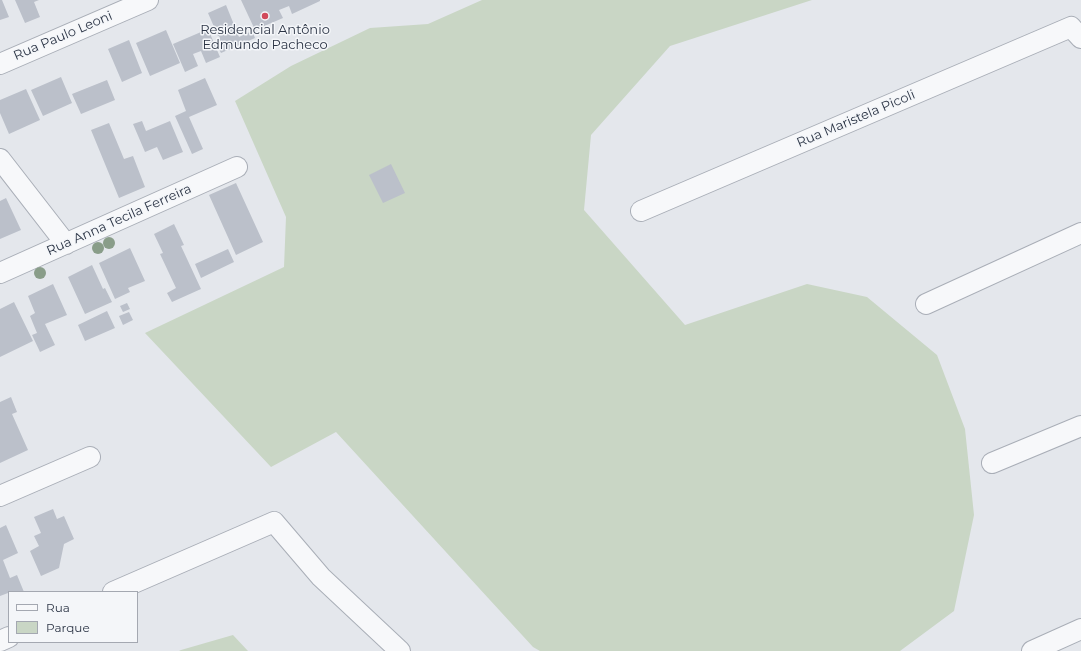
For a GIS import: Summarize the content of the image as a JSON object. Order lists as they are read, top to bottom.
{
  "streets": {
    "street": ["Rua Paulo Leoni", "Rua Maristela Picoli", "Rua Anna Tecila Ferreira"]
  },
  "places": ["Residencial Antônio Edmundo Pacheco"],
  "legend": ["Rua", "Parque"]
}
